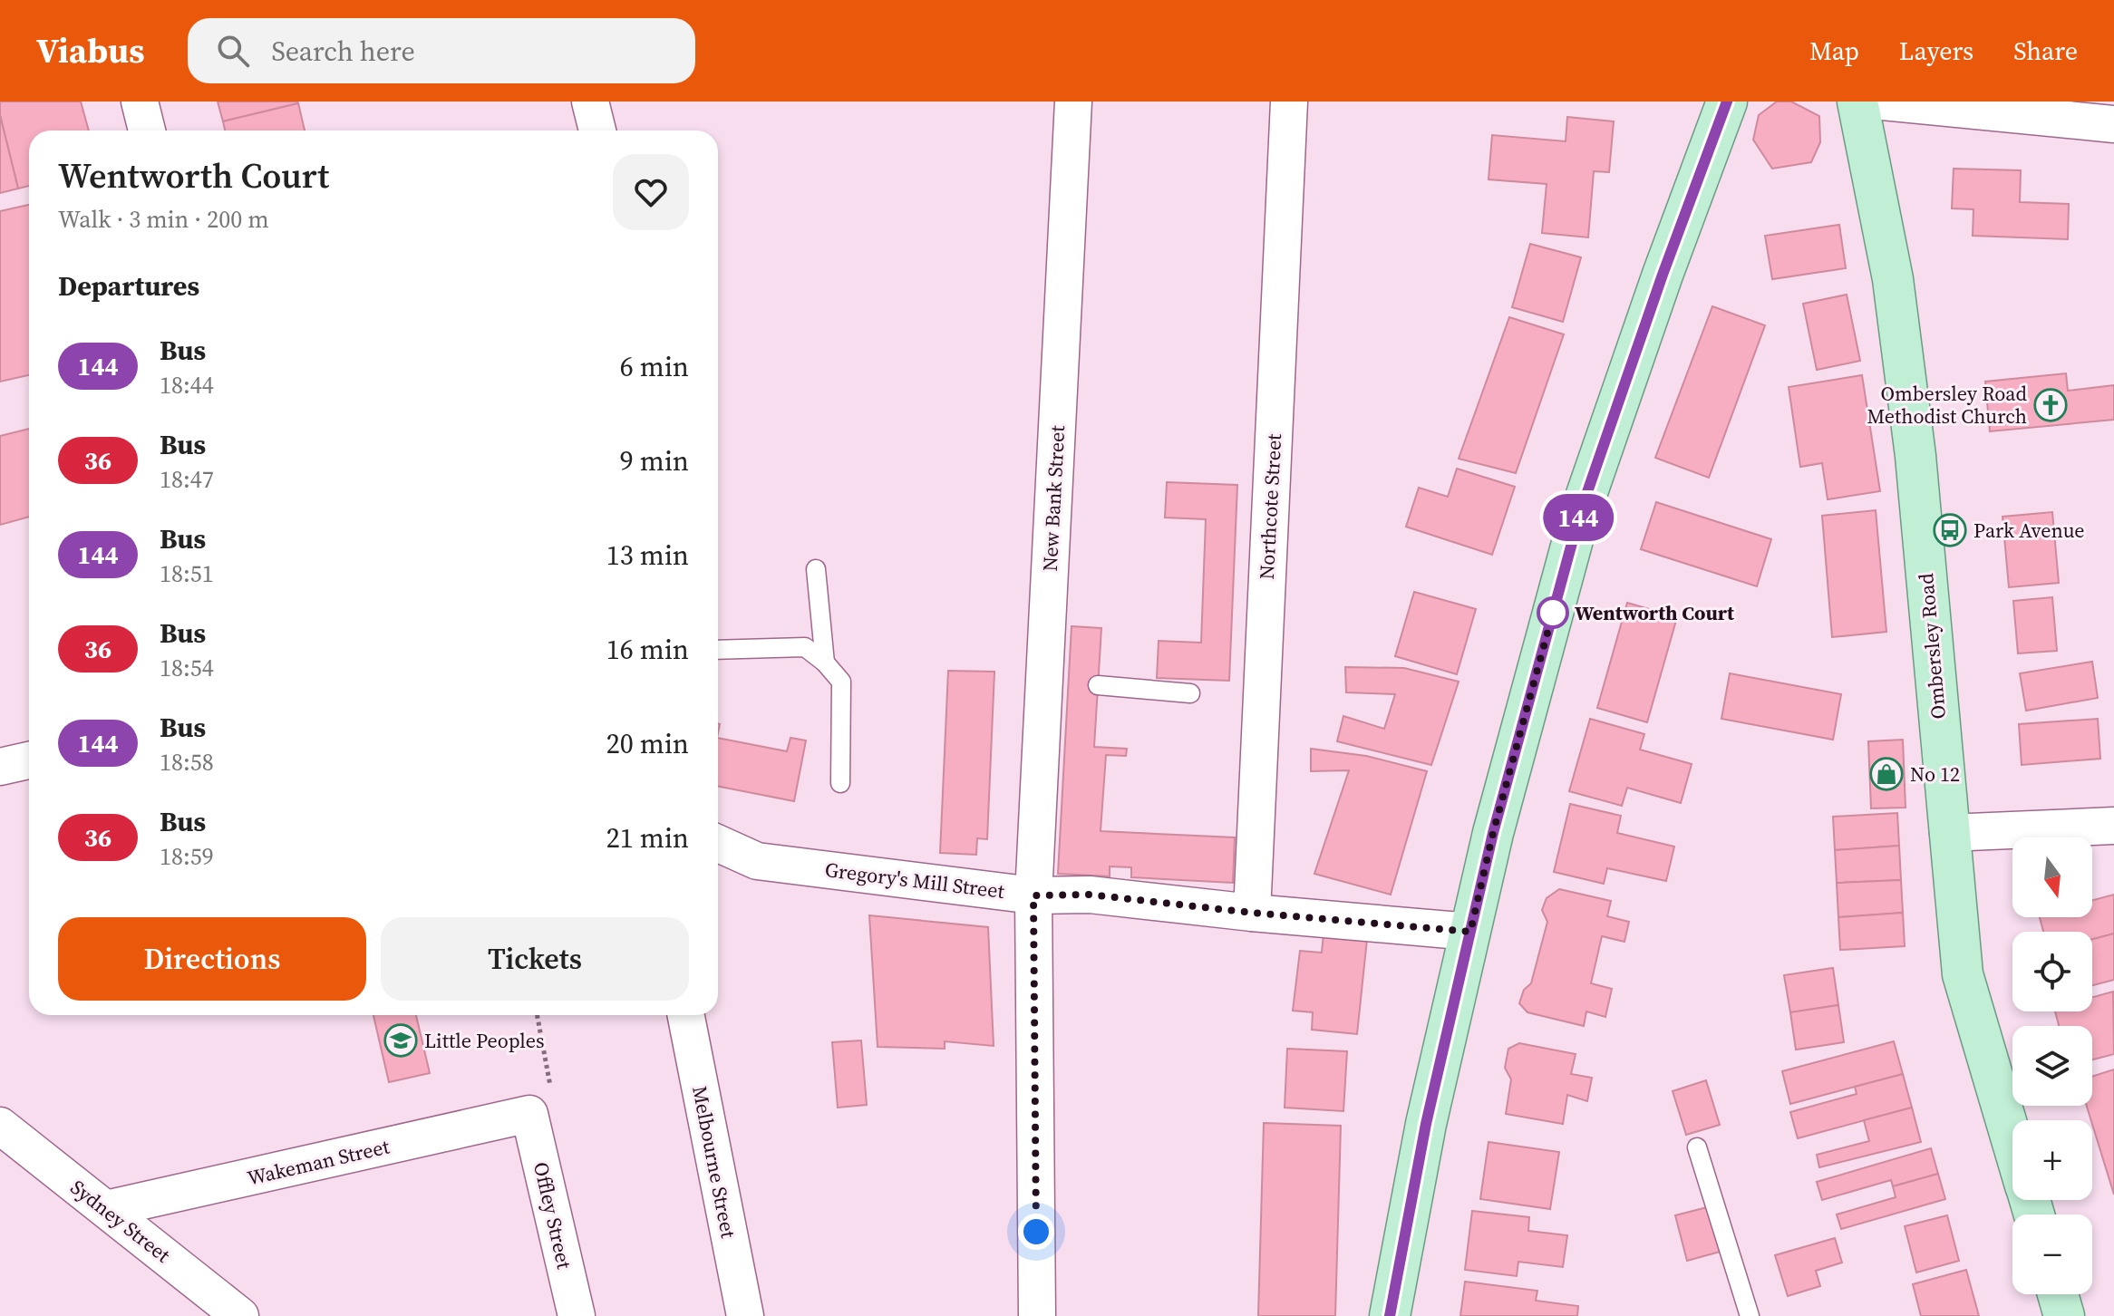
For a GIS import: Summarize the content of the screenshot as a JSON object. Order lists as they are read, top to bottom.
{
  "streets": {
    "main road": ["Ombersley Road"],
    "street": [
      "New Bank Street",
      "Northcote Street",
      "Gregory's Mill Street",
      "Wakeman Street",
      "Melbourne Street",
      "Offley Street",
      "Sydney Street"
    ]
  },
  "crossings": [
    ["New Bank Street", "Gregory's Mill Street"],
    ["Northcote Street", "Gregory's Mill Street"],
    ["Wakeman Street", "Offley Street"],
    ["Wakeman Street", "Sydney Street"]
  ],
  "places": {
    "church": ["Ombersley Road Methodist Church"],
    "bus stop": ["Park Avenue"],
    "other": ["Wentworth Court"],
    "shop": ["No 12"],
    "school or university": ["Little Peoples"]
  },
  "lines": ["bus line 144"],
  "north": "bottom",
  "page": {
    "header": "Viabus",
    "search": "Search here",
    "nav": ["Map", "Layers", "Share"],
    "on_map": "144",
    "heading": [
      ["Wentworth Court", "Walk · 3 min · 200 m"],
      "Departures"
    ],
    "list": [
      {
        "mark": "144",
        "name": "Bus",
        "note": "18:44",
        "value": "6 min"
      },
      {
        "mark": "36",
        "name": "Bus",
        "note": "18:47",
        "value": "9 min"
      },
      {
        "mark": "144",
        "name": "Bus",
        "note": "18:51",
        "value": "13 min"
      },
      {
        "mark": "36",
        "name": "Bus",
        "note": "18:54",
        "value": "16 min"
      },
      {
        "mark": "144",
        "name": "Bus",
        "note": "18:58",
        "value": "20 min"
      },
      {
        "mark": "36",
        "name": "Bus",
        "note": "18:59",
        "value": "21 min"
      }
    ],
    "map_buttons": ["+", "−"],
    "buttons": ["Directions", "Tickets"]
  }
}
